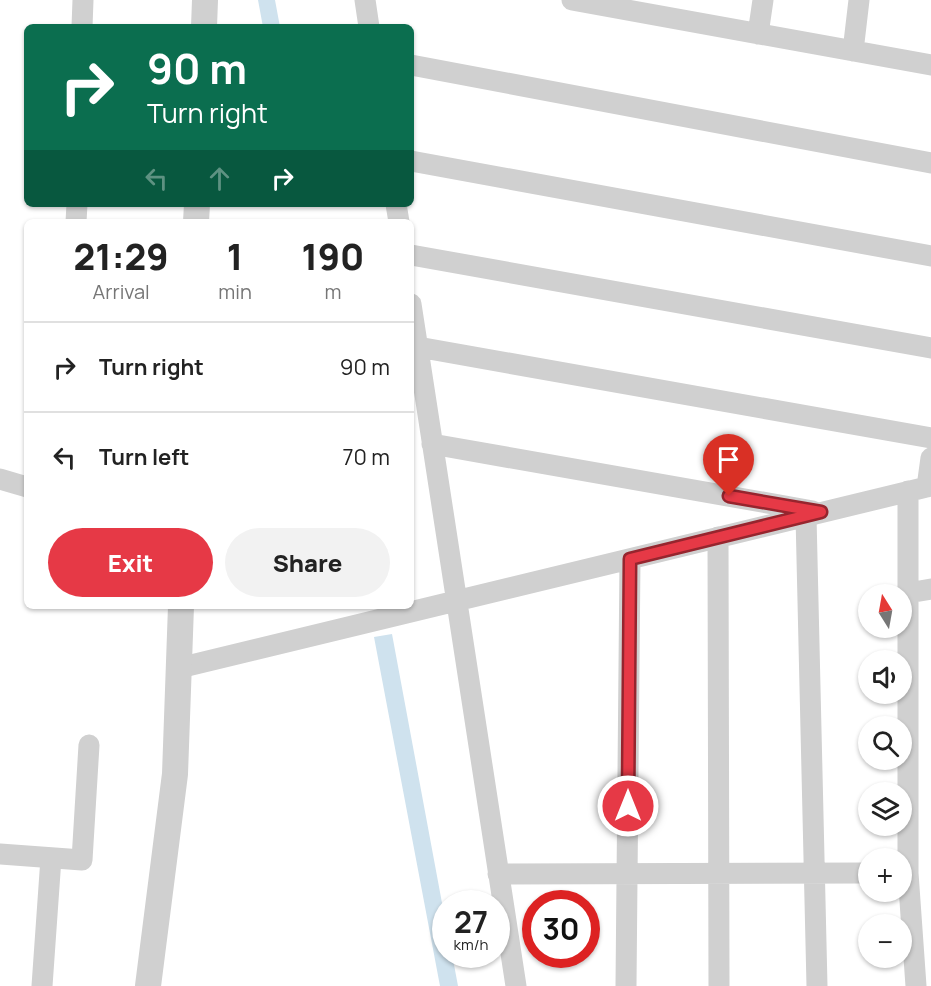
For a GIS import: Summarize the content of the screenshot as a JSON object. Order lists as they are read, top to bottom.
{
  "north": "top",
  "page": {
    "turn": ["90 m", "Turn right"],
    "eta": [
      "21:29",
      "Arrival",
      "1",
      "min",
      "190",
      "m"
    ],
    "list": [
      {
        "name": "Turn right",
        "value": "90 m"
      },
      {
        "name": "Turn left",
        "value": "70 m"
      }
    ],
    "buttons": ["Exit", "Share"],
    "map_buttons": ["+", "−"],
    "speed": "27 km/h",
    "limit": "30"
  }
}
